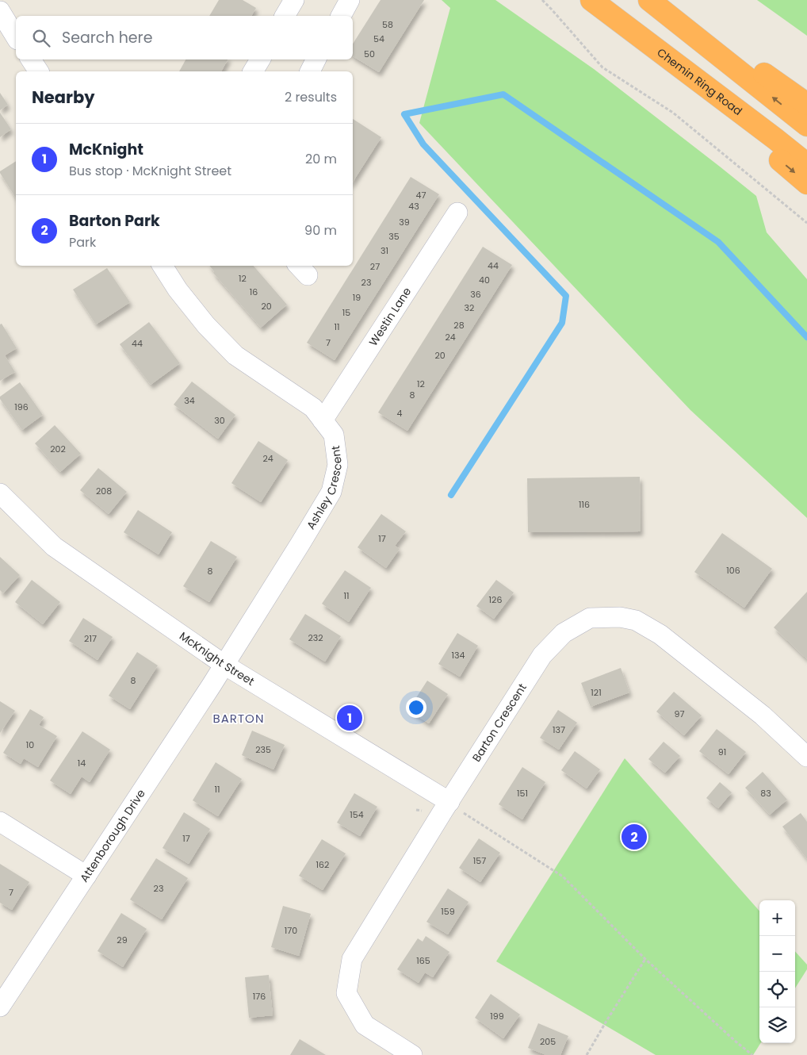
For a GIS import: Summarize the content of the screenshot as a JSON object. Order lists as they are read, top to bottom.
{
  "streets": {
    "highway": ["Chemin Ring Road"],
    "street": [
      "Westin Lane",
      "Ashley Crescent",
      "McKnight Street",
      "Barton Crescent",
      "Attenborough Drive"
    ]
  },
  "crossings": [
    ["Westin Lane", "Ashley Crescent"],
    ["Ashley Crescent", "McKnight Street"],
    ["Ashley Crescent", "Attenborough Drive"],
    ["McKnight Street", "Barton Crescent"],
    ["McKnight Street", "Attenborough Drive"]
  ],
  "districts": ["BARTON"],
  "house_numbers": [
    "58",
    "54",
    "50",
    "47",
    "43",
    "39",
    "35",
    "31",
    "44",
    "27",
    "12",
    "40",
    "23",
    "16",
    "36",
    "19",
    "20",
    "32",
    "15",
    "28",
    "11",
    "24",
    "7",
    "44",
    "20",
    "12",
    "8",
    "34",
    "196",
    "4",
    "30",
    "202",
    "24",
    "208",
    "116",
    "17",
    "106",
    "8",
    "11",
    "126",
    "232",
    "217",
    "134",
    "8",
    "121",
    "97",
    "137",
    "10",
    "235",
    "91",
    "14",
    "11",
    "151",
    "83",
    "154",
    "17",
    "157",
    "162",
    "23",
    "7",
    "159",
    "170",
    "29",
    "165",
    "176",
    "199",
    "205"
  ],
  "page": {
    "search": "Search here",
    "heading": ["Nearby", "2 results"],
    "list": [
      {
        "mark": "1",
        "name": "McKnight",
        "note": "Bus stop · McKnight Street",
        "value": "20 m"
      },
      {
        "mark": "2",
        "name": "Barton Park",
        "note": "Park",
        "value": "90 m"
      }
    ],
    "pins": ["1", "2"],
    "map_buttons": ["+", "−"]
  }
}
